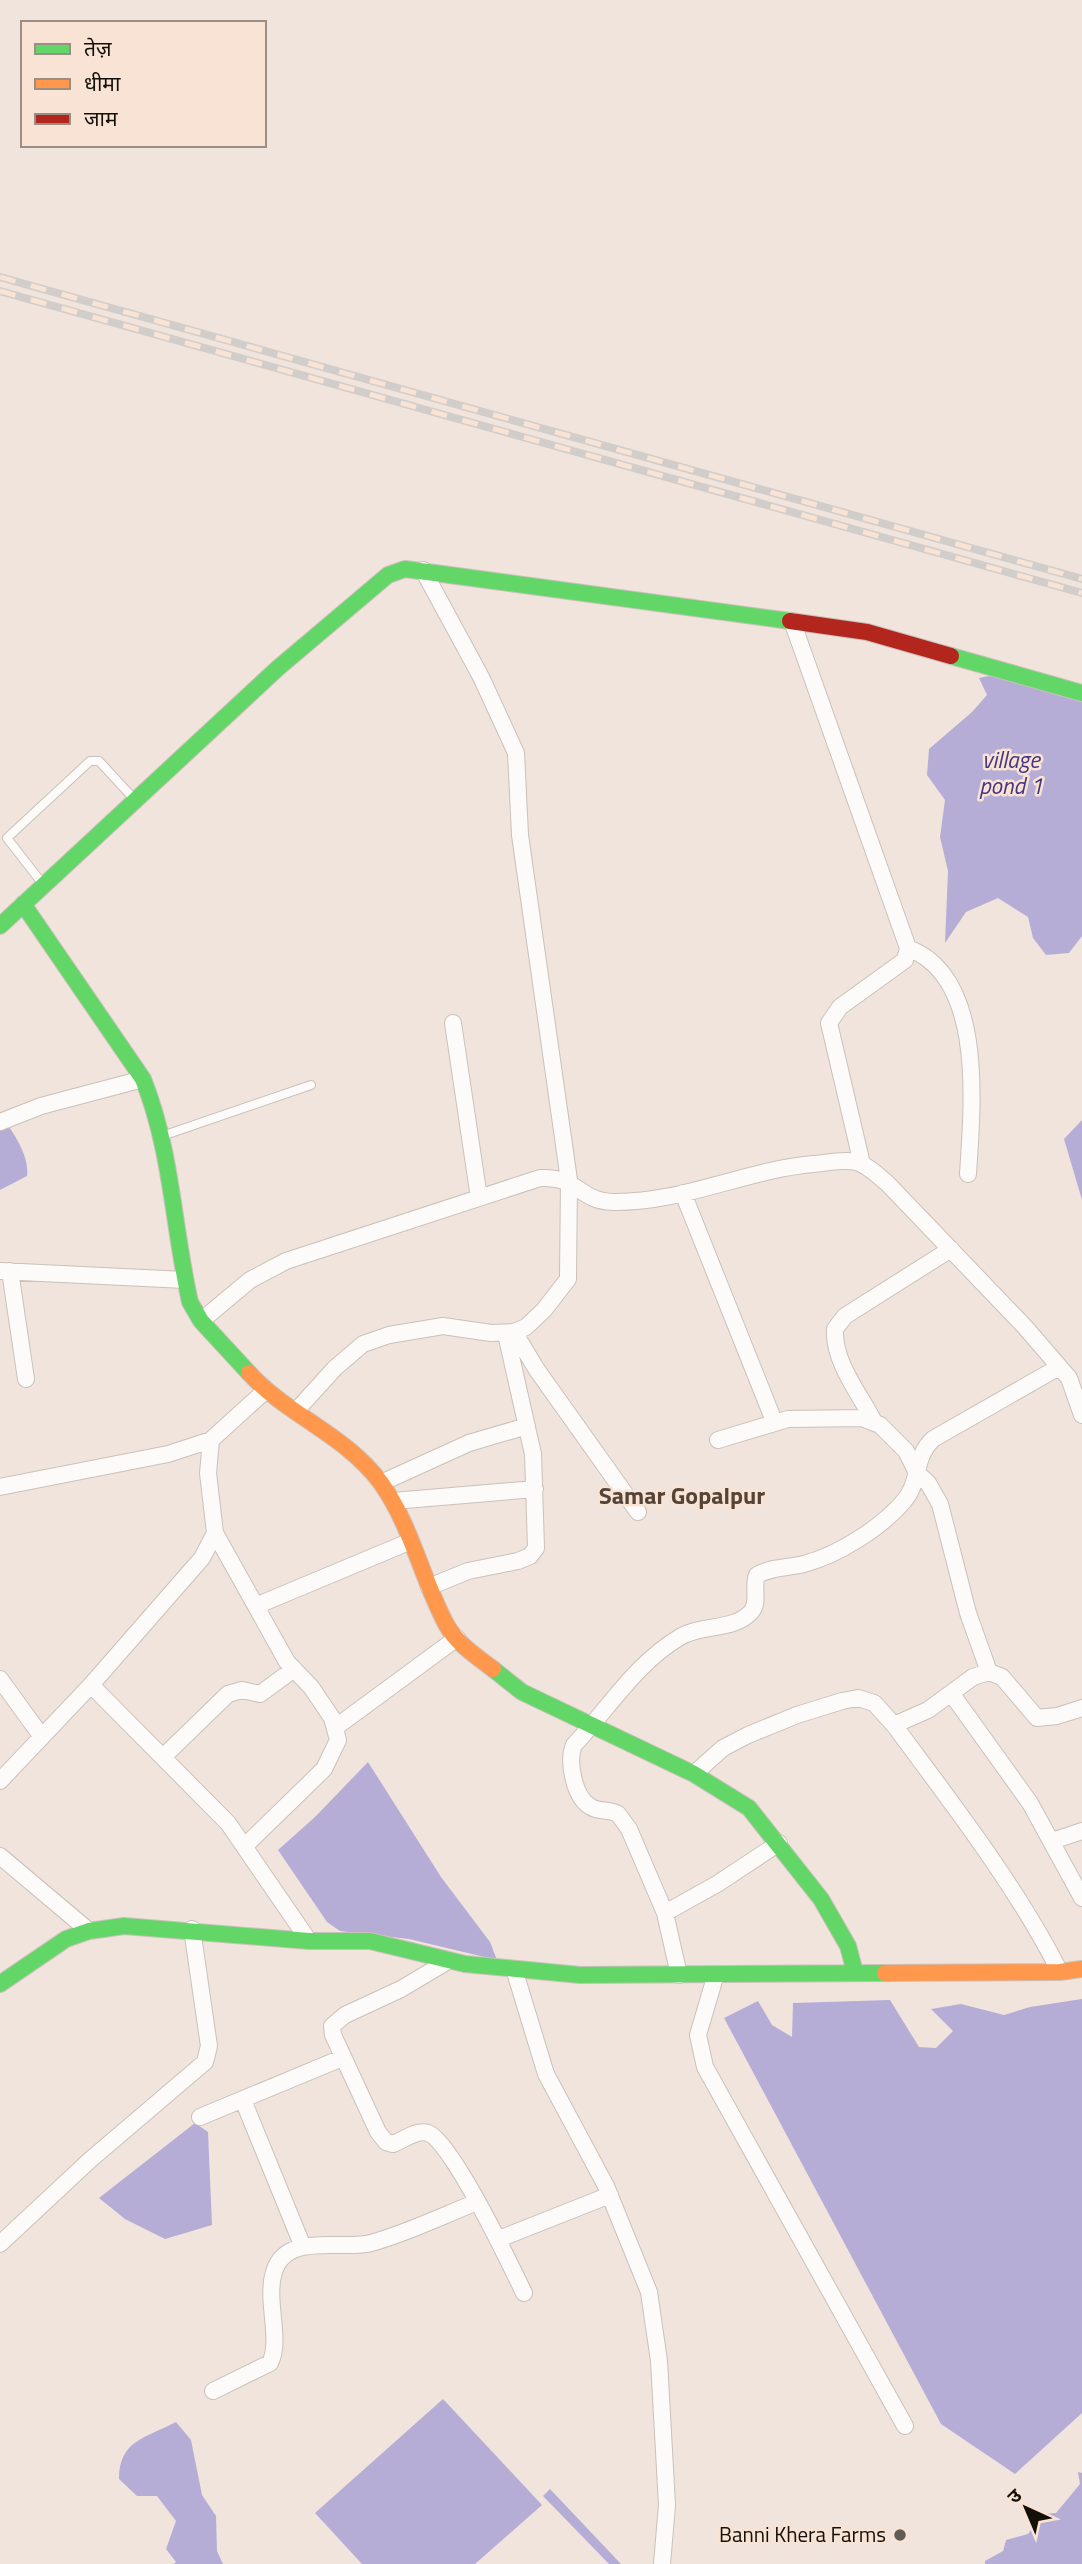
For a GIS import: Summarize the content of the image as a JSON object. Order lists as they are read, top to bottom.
{
  "districts": ["Samar Gopalpur"],
  "water": ["village pond 1"],
  "places": ["Banni Khera Farms"],
  "legend": ["तेज़", "धीमा", "जाम"],
  "north": "top left"
}
